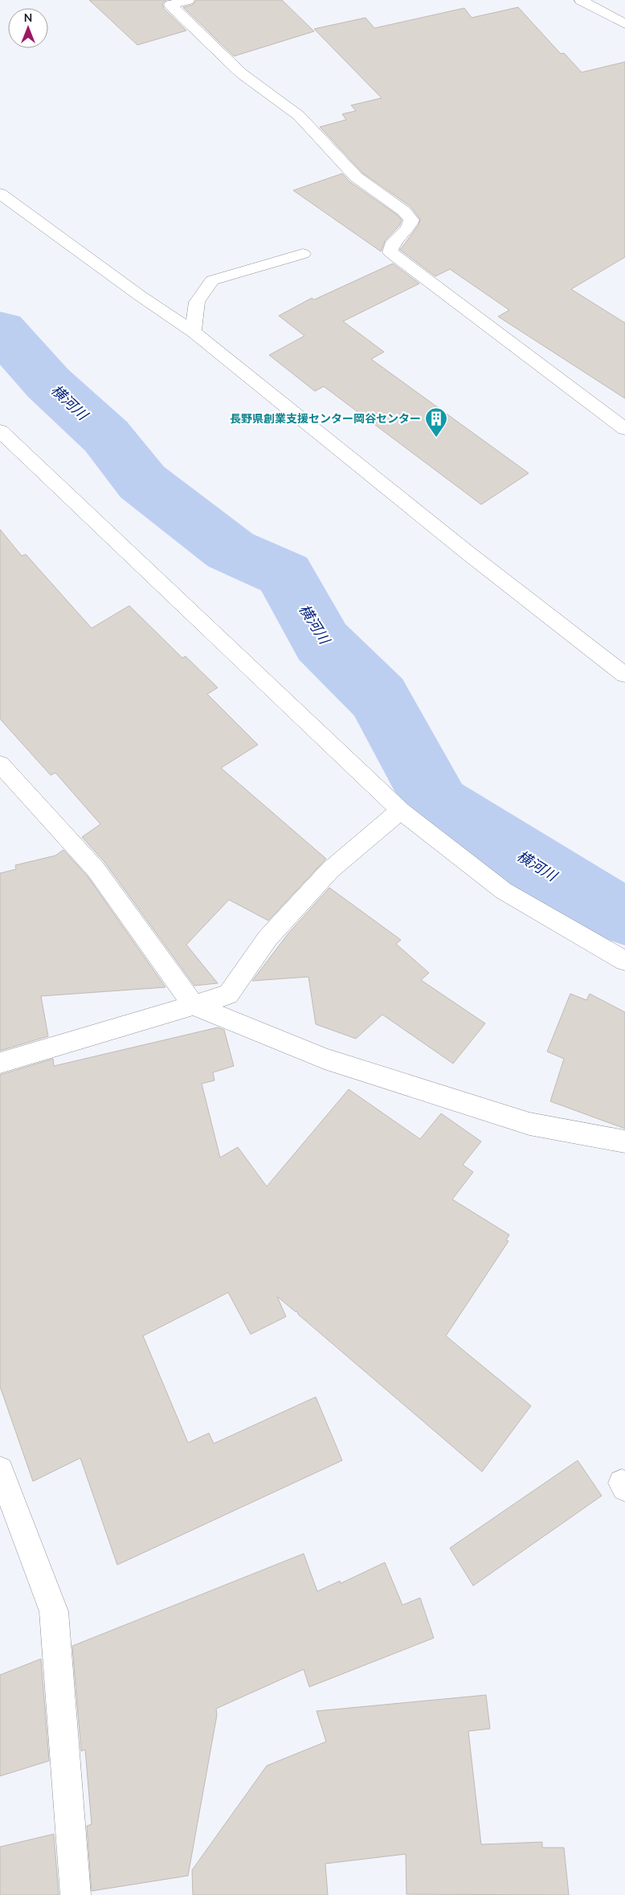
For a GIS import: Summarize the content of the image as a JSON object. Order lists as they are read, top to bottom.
{
  "water": ["横河川"],
  "places": {
    "building": ["長野県創業支援センター岡谷センター"]
  },
  "north": "top"
}
